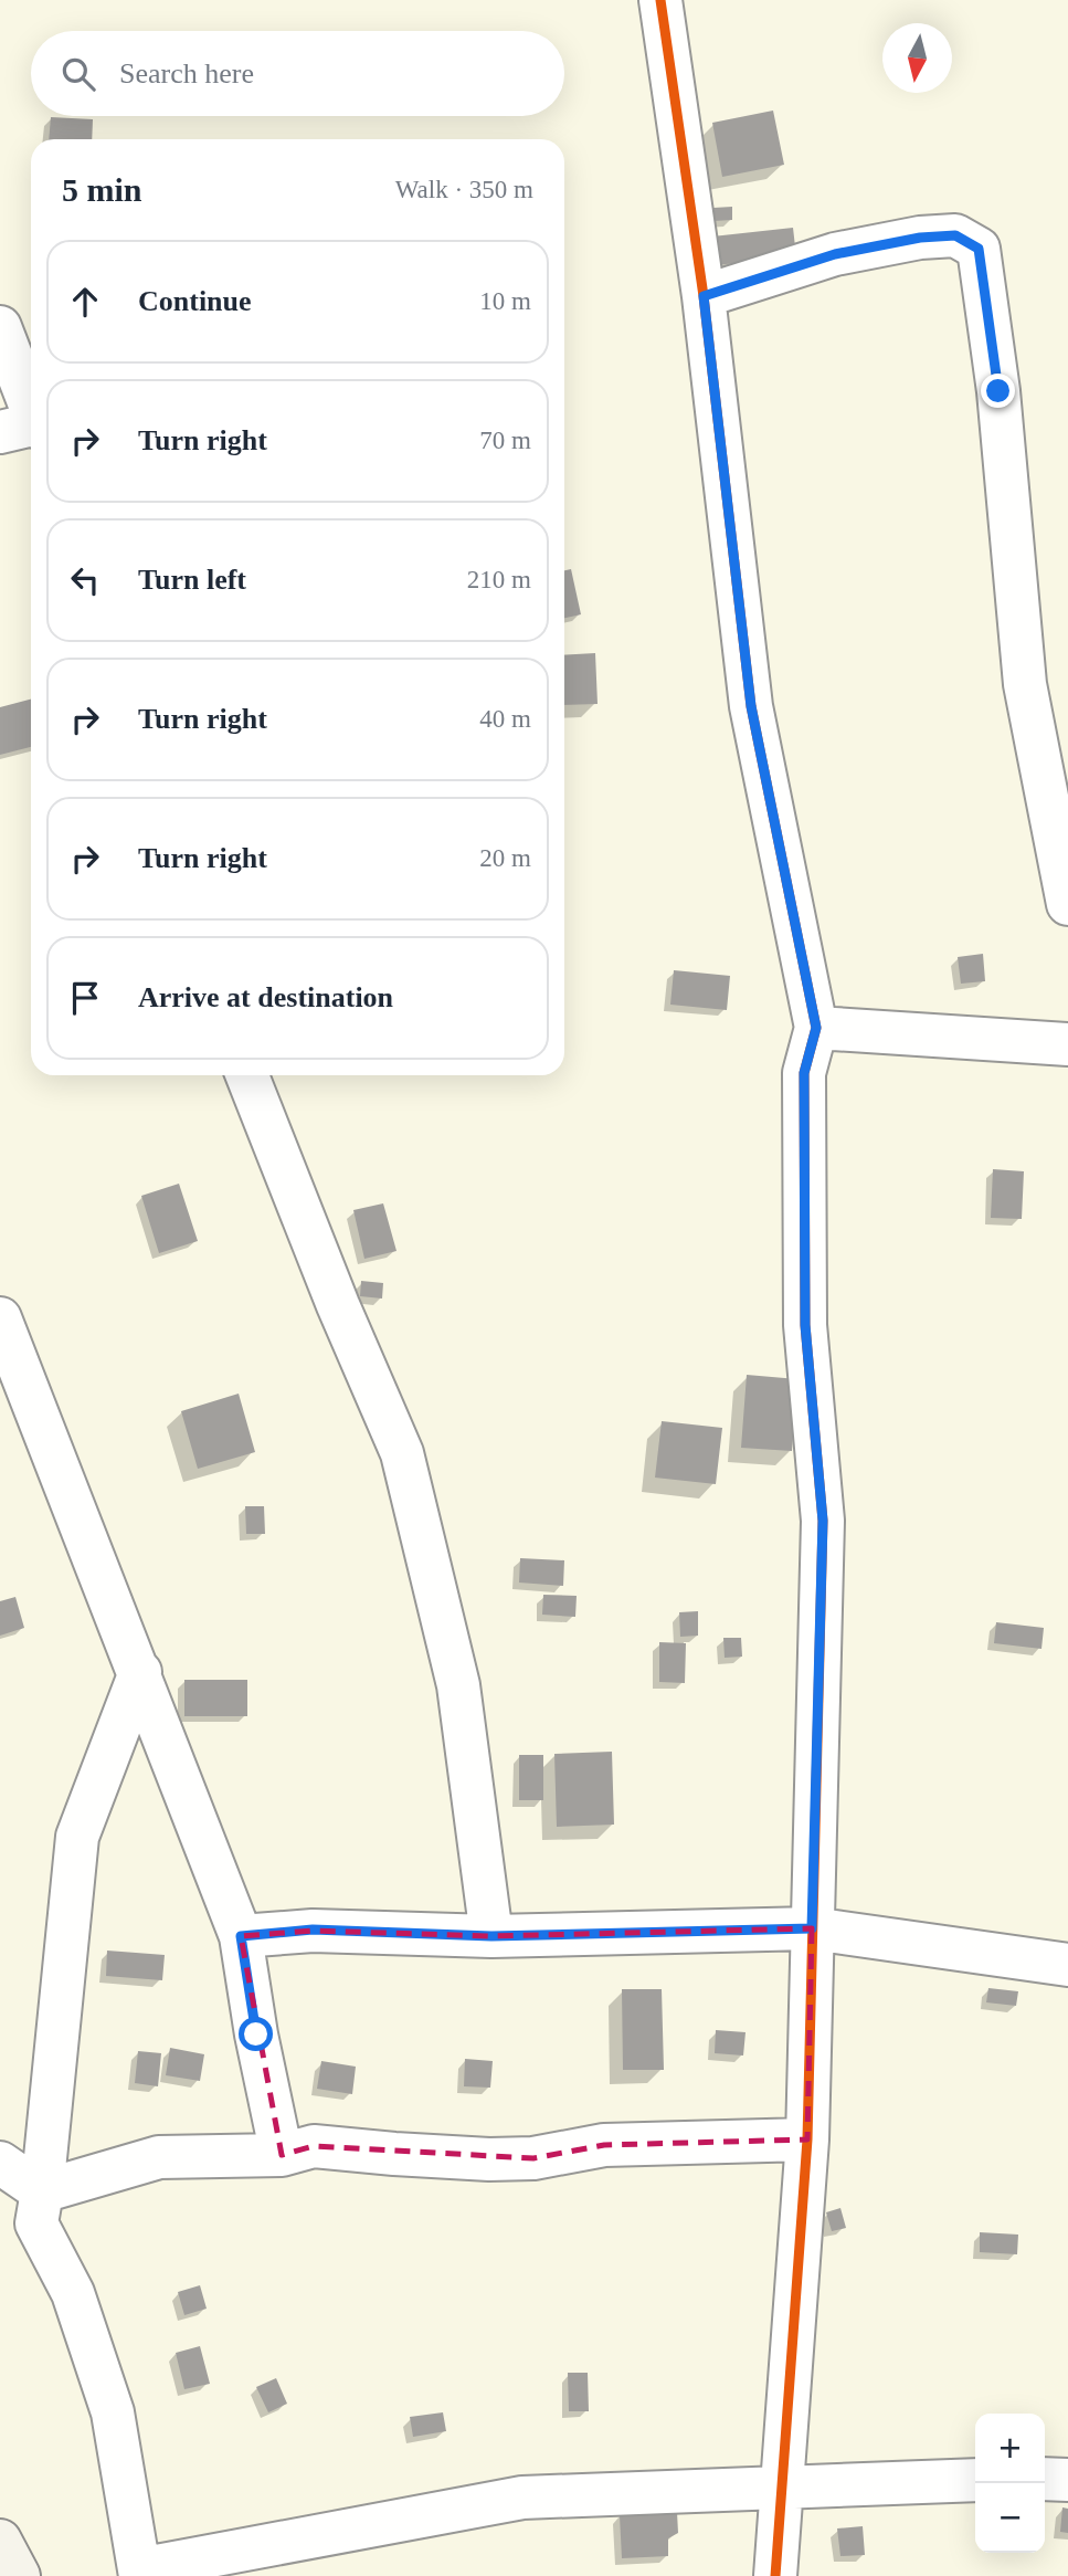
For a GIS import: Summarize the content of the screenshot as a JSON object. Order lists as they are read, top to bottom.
{
  "north": "bottom",
  "page": {
    "search": "Search here",
    "heading": ["5 min", "Walk · 350 m"],
    "list": [
      ["Continue", "10 m"],
      ["Turn right", "70 m"],
      ["Turn left", "210 m"],
      ["Turn right", "40 m"],
      ["Turn right", "20 m"],
      "Arrive at destination"
    ],
    "map_buttons": ["+", "−"]
  }
}
